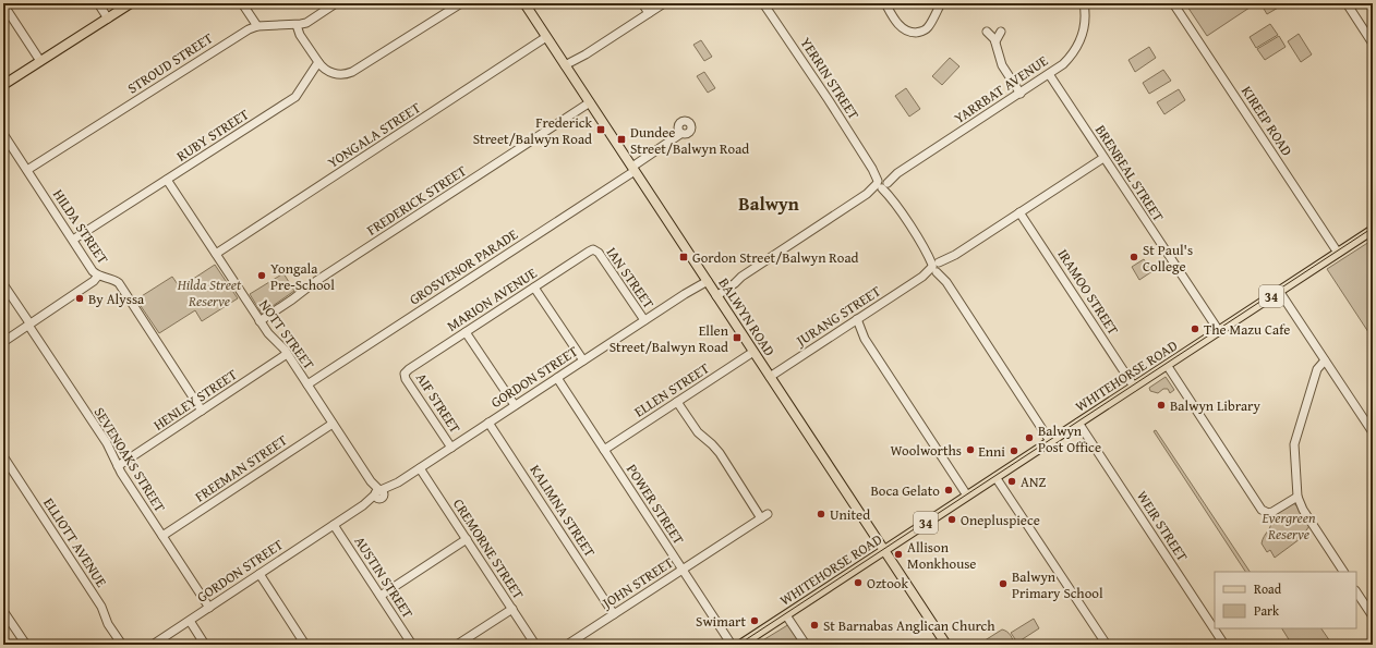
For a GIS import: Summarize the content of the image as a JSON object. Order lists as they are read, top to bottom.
{
  "streets": {
    "main road": ["34", "BALWYN ROAD", "WHITEHORSE ROAD"],
    "street": [
      "STROUD STREET",
      "YERRIN STREET",
      "YARRBAT AVENUE",
      "KIREEP ROAD",
      "RUBY STREET",
      "YONGALA STREET",
      "BRENBEAL STREET",
      "FREDERICK STREET",
      "HILDA STREET",
      "GROSVENOR PARADE",
      "IAN STREET",
      "IRAMOO STREET",
      "MARION AVENUE",
      "JURANG STREET",
      "NOTT STREET",
      "GORDON STREET",
      "ELLEN STREET",
      "HENLEY STREET",
      "AIF STREET",
      "SEVENOAKS STREET",
      "FREEMAN STREET",
      "POWER STREET",
      "KALIMNA STREET",
      "WEIR STREET",
      "ELLIOTT AVENUE",
      "CREMORNE STREET",
      "AUSTIN STREET",
      "JOHN STREET"
    ]
  },
  "crossings": [
    ["STROUD STREET", "HILDA STREET"],
    ["YERRIN STREET", "YARRBAT AVENUE"],
    ["YERRIN STREET", "JURANG STREET"],
    ["YERRIN STREET", "WHITEHORSE ROAD"],
    ["YARRBAT AVENUE", "BRENBEAL STREET"],
    ["YARRBAT AVENUE", "BALWYN ROAD"],
    ["KIREEP ROAD", "WHITEHORSE ROAD"],
    ["RUBY STREET", "HILDA STREET"],
    ["RUBY STREET", "NOTT STREET"],
    ["YONGALA STREET", "BALWYN ROAD"],
    ["YONGALA STREET", "NOTT STREET"],
    ["BRENBEAL STREET", "JURANG STREET"],
    ["BRENBEAL STREET", "WHITEHORSE ROAD"],
    ["FREDERICK STREET", "BALWYN ROAD"],
    ["FREDERICK STREET", "NOTT STREET"],
    ["HILDA STREET", "HENLEY STREET"],
    ["GROSVENOR PARADE", "BALWYN ROAD"],
    ["GROSVENOR PARADE", "NOTT STREET"],
    ["IAN STREET", "MARION AVENUE"],
    ["IAN STREET", "GORDON STREET"],
    ["IRAMOO STREET", "JURANG STREET"],
    ["IRAMOO STREET", "WHITEHORSE ROAD"],
    ["MARION AVENUE", "AIF STREET"],
    ["JURANG STREET", "BALWYN ROAD"],
    ["BALWYN ROAD", "WHITEHORSE ROAD"],
    ["BALWYN ROAD", "GORDON STREET"],
    ["BALWYN ROAD", "ELLEN STREET"],
    ["NOTT STREET", "GORDON STREET"],
    ["NOTT STREET", "HENLEY STREET"],
    ["NOTT STREET", "FREEMAN STREET"],
    ["WHITEHORSE ROAD", "WEIR STREET"],
    ["GORDON STREET", "AIF STREET"],
    ["GORDON STREET", "SEVENOAKS STREET"],
    ["GORDON STREET", "POWER STREET"],
    ["GORDON STREET", "KALIMNA STREET"],
    ["GORDON STREET", "CREMORNE STREET"],
    ["GORDON STREET", "AUSTIN STREET"],
    ["ELLEN STREET", "POWER STREET"],
    ["ELLEN STREET", "JOHN STREET"],
    ["HENLEY STREET", "SEVENOAKS STREET"],
    ["SEVENOAKS STREET", "FREEMAN STREET"],
    ["POWER STREET", "JOHN STREET"],
    ["KALIMNA STREET", "JOHN STREET"]
  ],
  "districts": ["Balwyn"],
  "parks": ["Hilda Street Reserve", "Evergreen Reserve"],
  "places": {
    "transit": [
      "Frederick Street/Balwyn Road",
      "Dundee Street/Balwyn Road",
      "Gordon Street/Balwyn Road",
      "Ellen Street/Balwyn Road"
    ],
    "other": [
      "St Paul's College",
      "Yongala Pre-School",
      "By Alyssa",
      "The Mazu Cafe",
      "Balwyn Library",
      "Balwyn Post Office",
      "Woolworths",
      "Enni",
      "ANZ",
      "Boca Gelato",
      "United",
      "Onepluspiece",
      "Allison Monkhouse",
      "Oztook",
      "Balwyn Primary School",
      "Swimart",
      "St Barnabas Anglican Church"
    ]
  },
  "legend": ["Road", "Park"]
}
